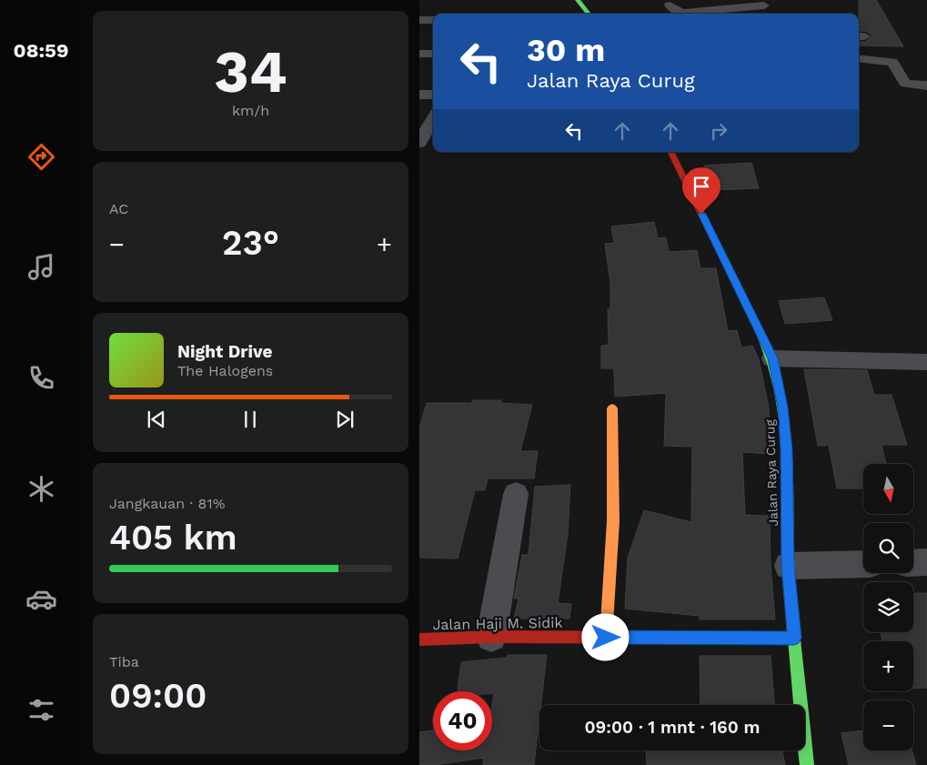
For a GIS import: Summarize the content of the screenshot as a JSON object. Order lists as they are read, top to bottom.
{
  "streets": {
    "main road": ["Jalan Raya Curug", "Jalan Haji M. Sidik"]
  },
  "crossings": [
    ["Jalan Raya Curug", "Jalan Haji M. Sidik"]
  ],
  "north": "bottom",
  "page": {
    "tabs": "08:59",
    "tile": [
      ["34", "km/h"],
      "AC",
      ["Jangkauan · 81%", "405 km"],
      ["Tiba", "09:00"]
    ],
    "turn": ["30 m", "Jalan Raya Curug"],
    "heat": ["−", "23°", "+"],
    "song": ["Night Drive", "The Halogens"],
    "map_buttons": ["+", "−"],
    "limit": "40",
    "trip": "09:00 · 1 mnt · 160 m"
  }
}
